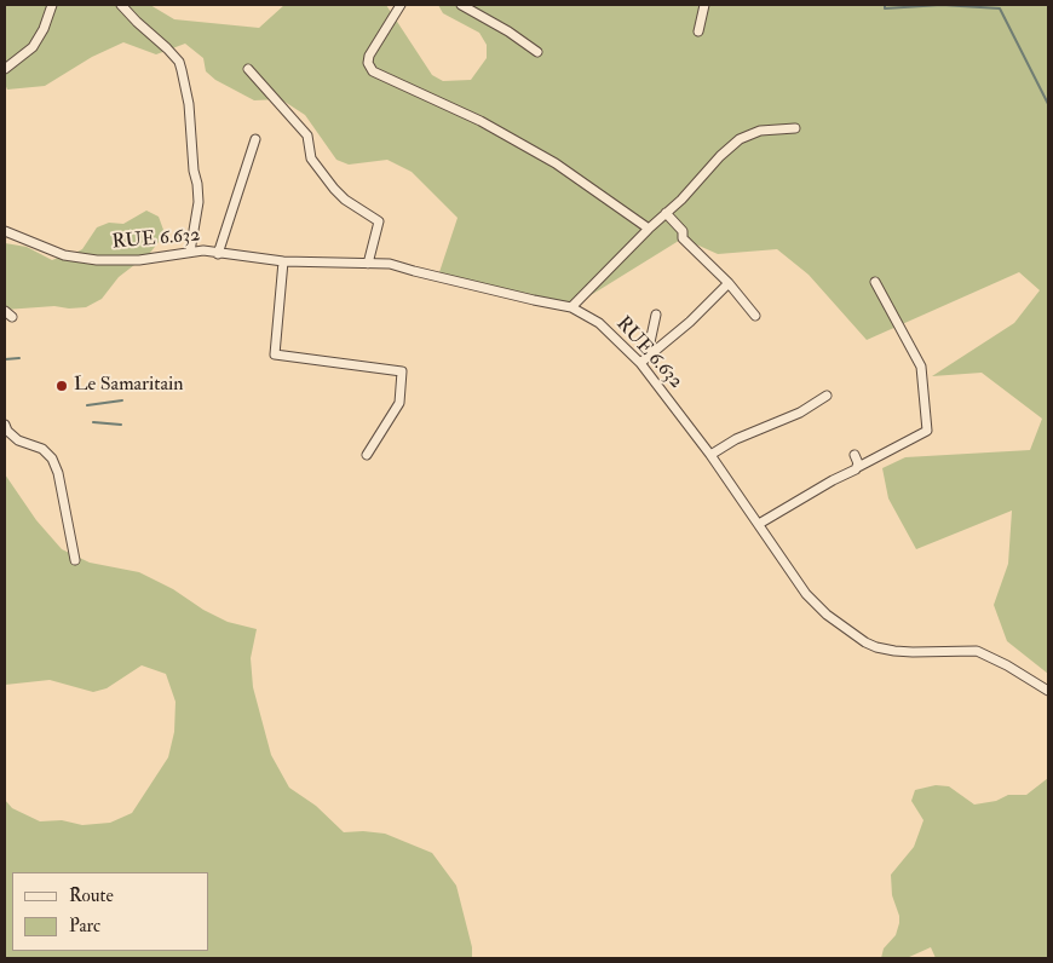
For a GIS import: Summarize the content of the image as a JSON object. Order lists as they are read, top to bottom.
{
  "streets": {
    "street": ["RUE 6.632"]
  },
  "places": ["Le Samaritain"],
  "legend": ["Route", "Parc"]
}
